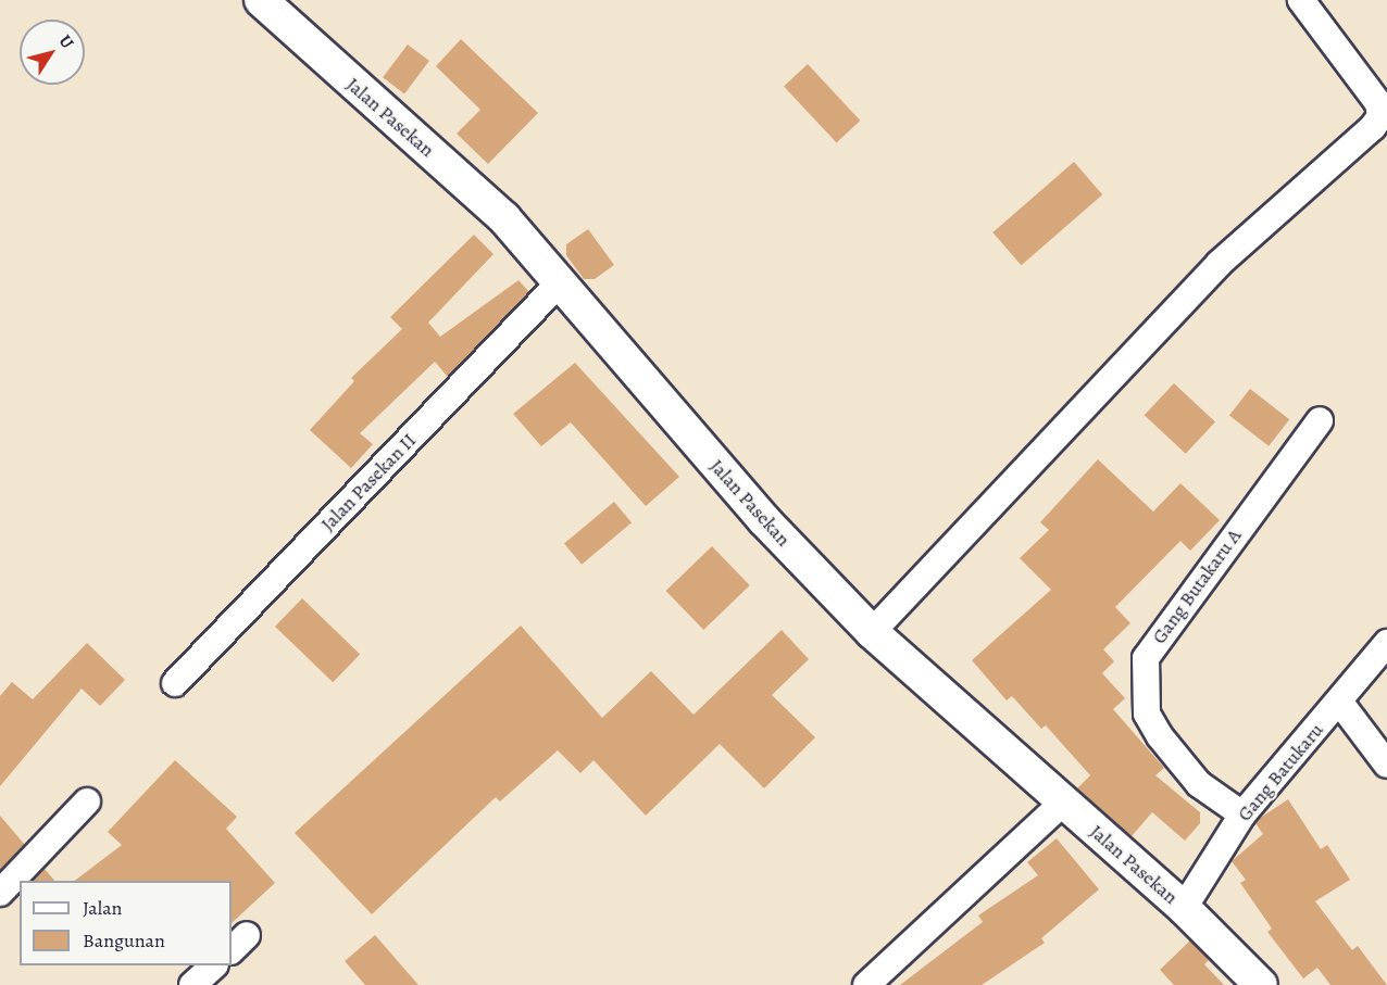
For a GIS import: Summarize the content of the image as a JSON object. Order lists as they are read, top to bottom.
{
  "streets": {
    "street": [
      "Jalan Pasekan",
      "Jalan Pasekan II",
      "Gang Butakaru A",
      "Gang Batukaru"
    ]
  },
  "crossings": [
    ["Jalan Pasekan", "Jalan Pasekan II"],
    ["Jalan Pasekan", "Gang Batukaru"],
    ["Gang Butakaru A", "Gang Batukaru"]
  ],
  "legend": ["Jalan", "Bangunan"],
  "north": "top right"
}
